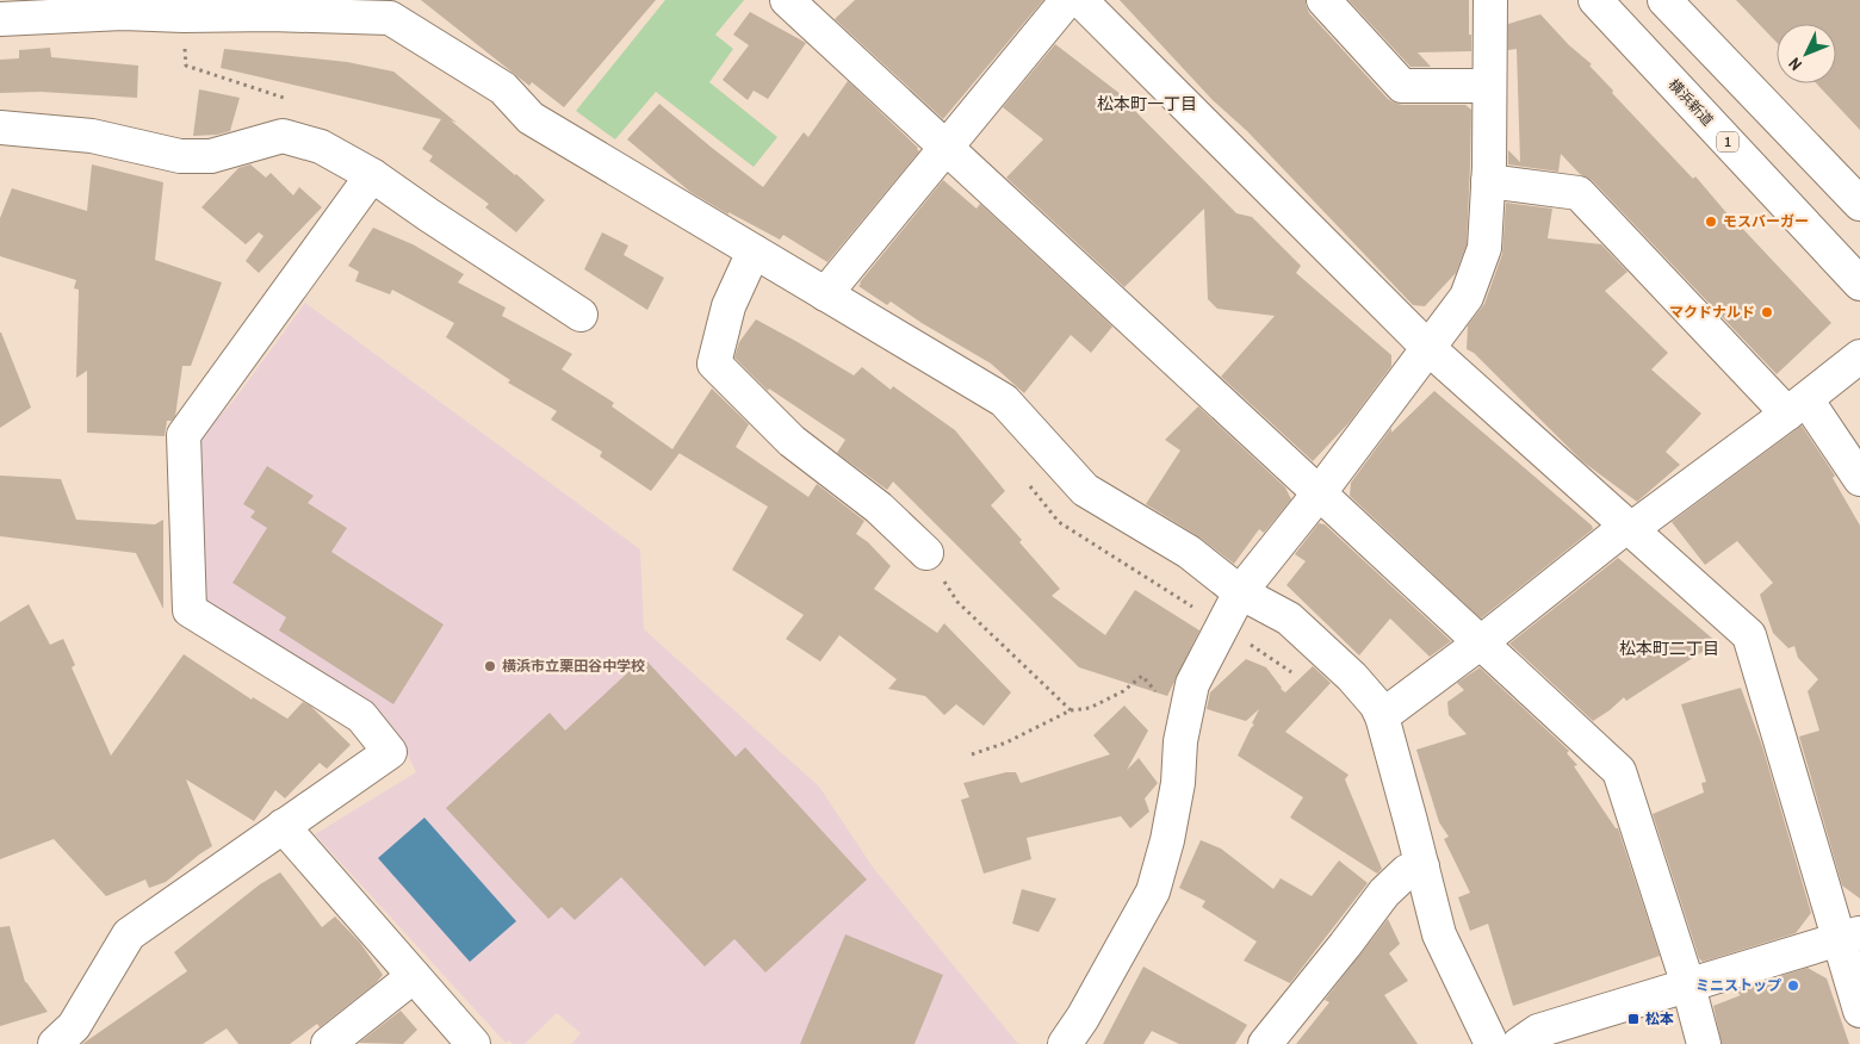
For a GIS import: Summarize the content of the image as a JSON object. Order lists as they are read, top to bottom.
{
  "streets": {
    "main road": ["横浜新道", "1"]
  },
  "districts": ["松本町一丁目", "松本町二丁目"],
  "places": {
    "other": [
      "モスバーガー",
      "マクドナルド",
      "横浜市立栗田谷中学校",
      "ミニストップ"
    ],
    "transit": ["松本"]
  },
  "north": "bottom left"
}
